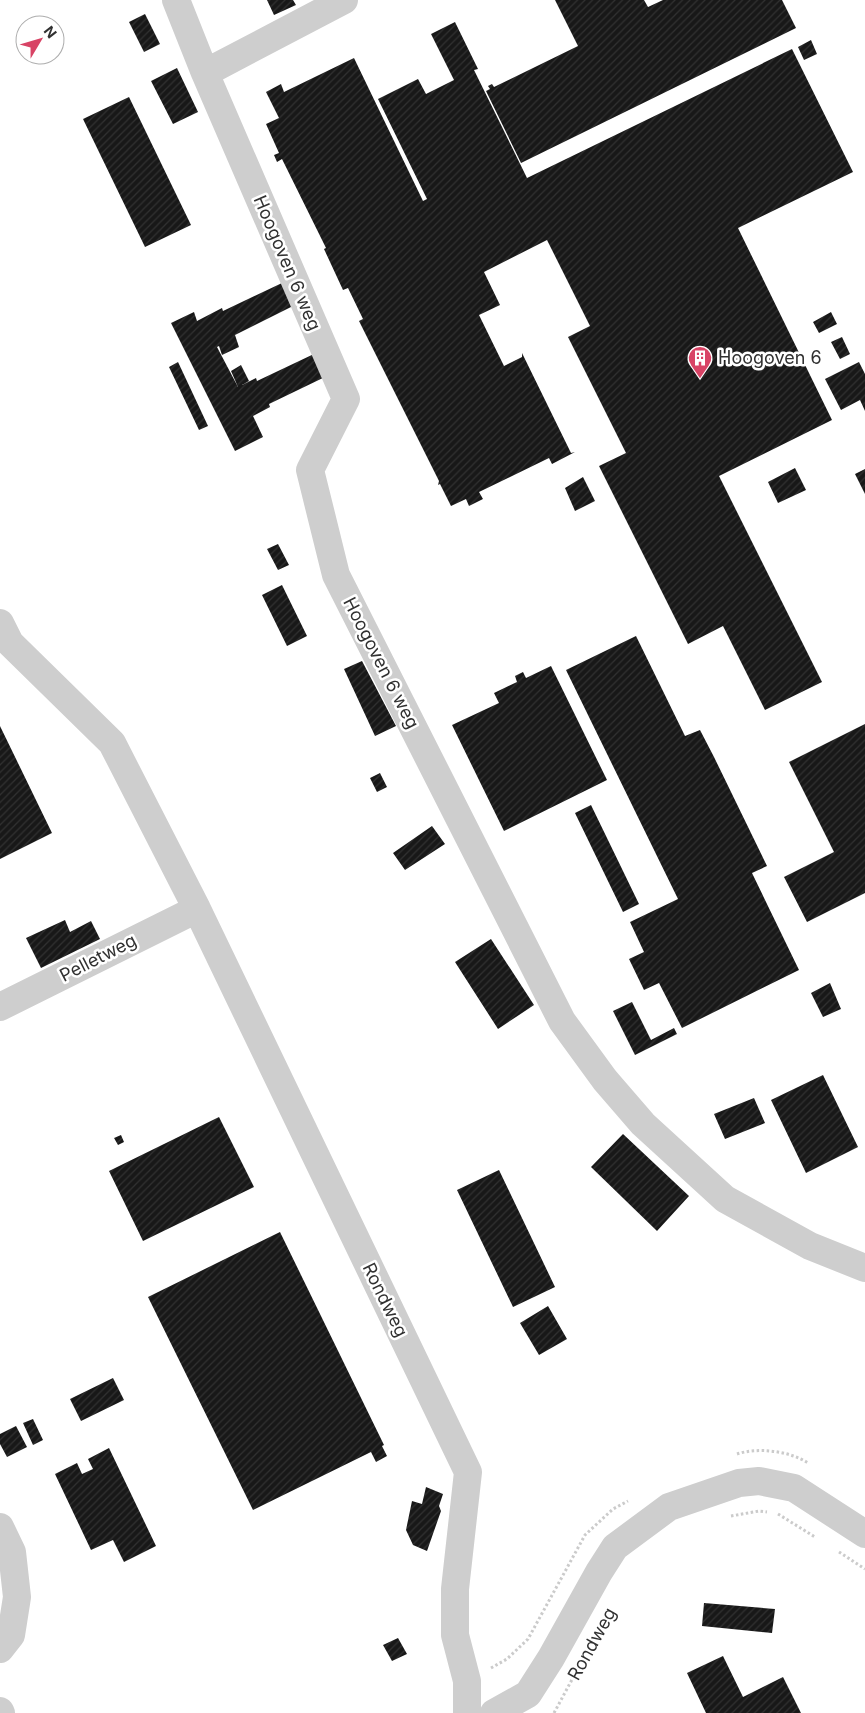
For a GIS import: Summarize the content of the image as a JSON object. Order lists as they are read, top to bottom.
{
  "streets": {
    "street": ["Hoogoven 6 weg", "Pelletweg", "Rondweg"]
  },
  "crossings": [
    ["Pelletweg", "Rondweg"]
  ],
  "places": {
    "building": ["Hoogoven 6"]
  },
  "north": "top right"
}
